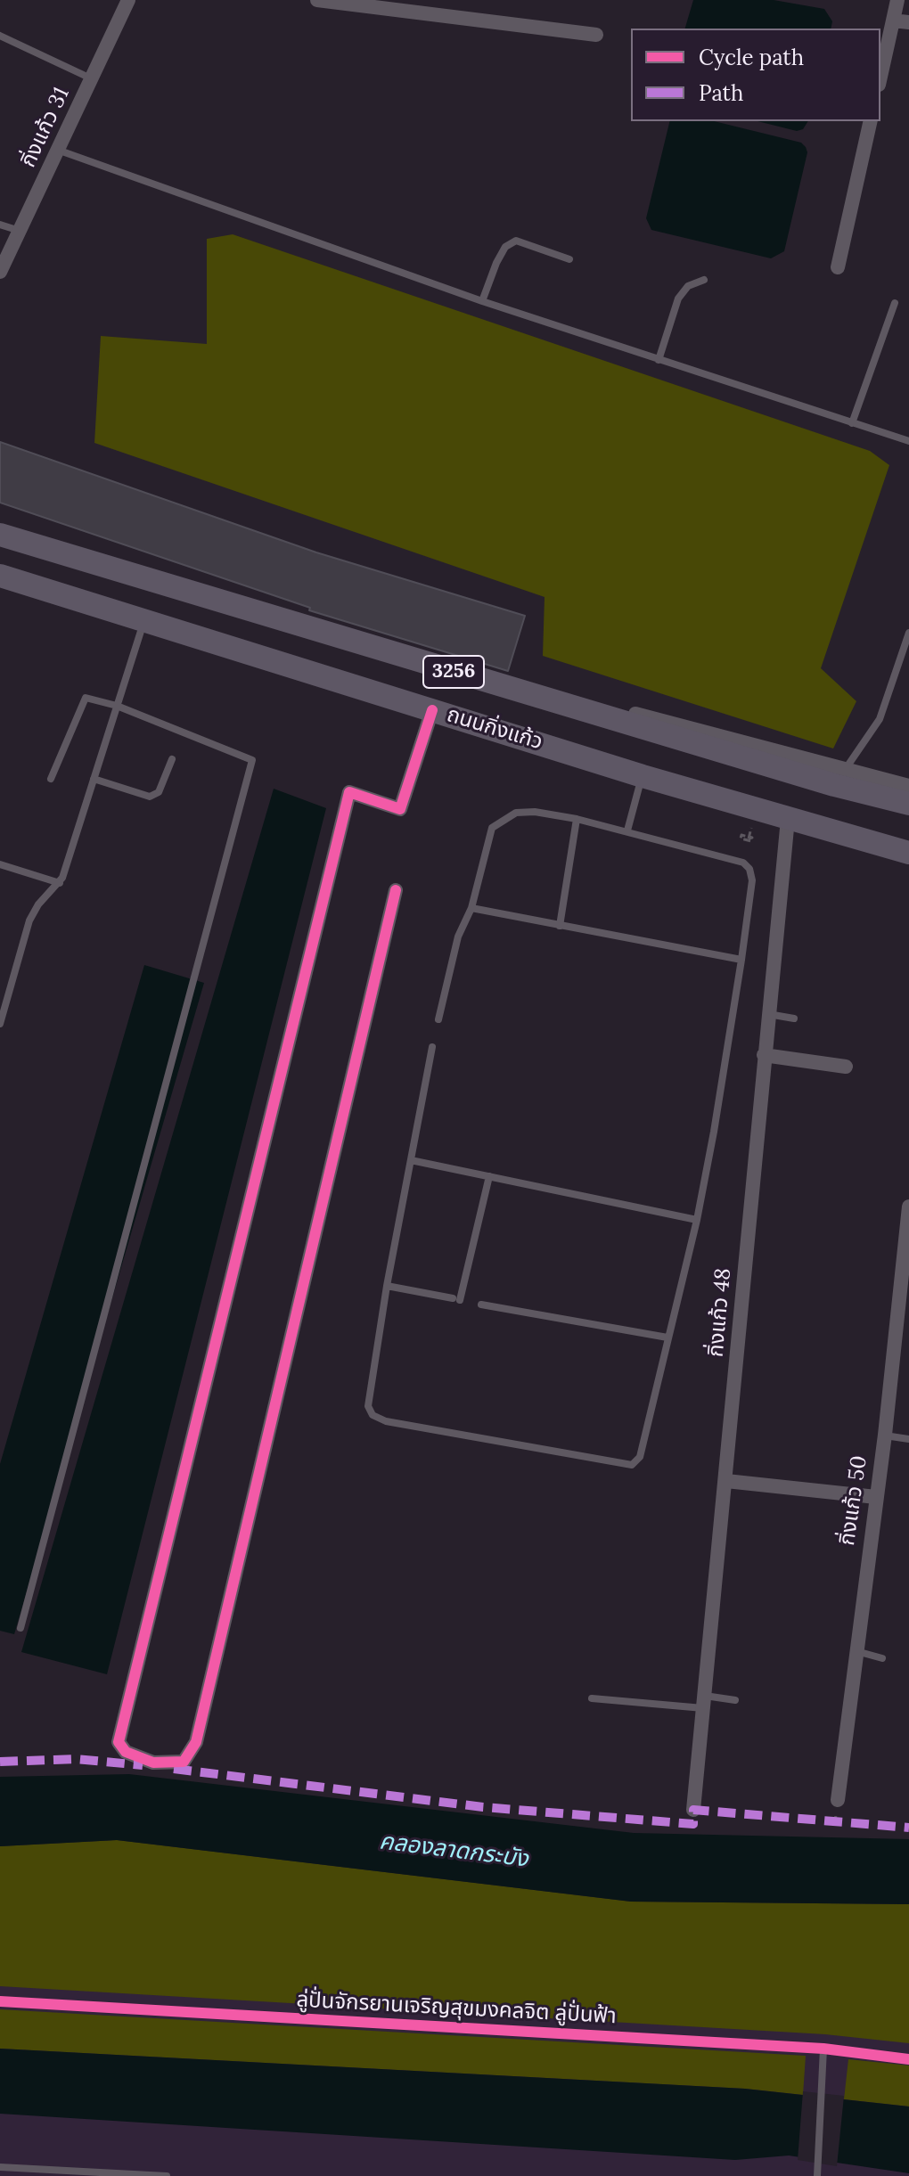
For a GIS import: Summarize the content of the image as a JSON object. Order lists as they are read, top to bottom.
{
  "streets": {
    "main road": ["3256", "ถนนกิ่งแก้ว"],
    "street": ["กิ่งแก้ว 31", "กิ่งแก้ว 48", "กิ่งแก้ว 50"],
    "cycle path": ["ลู่ปั่นจักรยานเจริญสุขมงคลจิต ลู่ปั่นฟ้า"]
  },
  "crossings": [
    ["ถนนกิ่งแก้ว", "กิ่งแก้ว 48"]
  ],
  "water": ["คลองลาดกระบัง"],
  "legend": ["Cycle path", "Path"]
}
